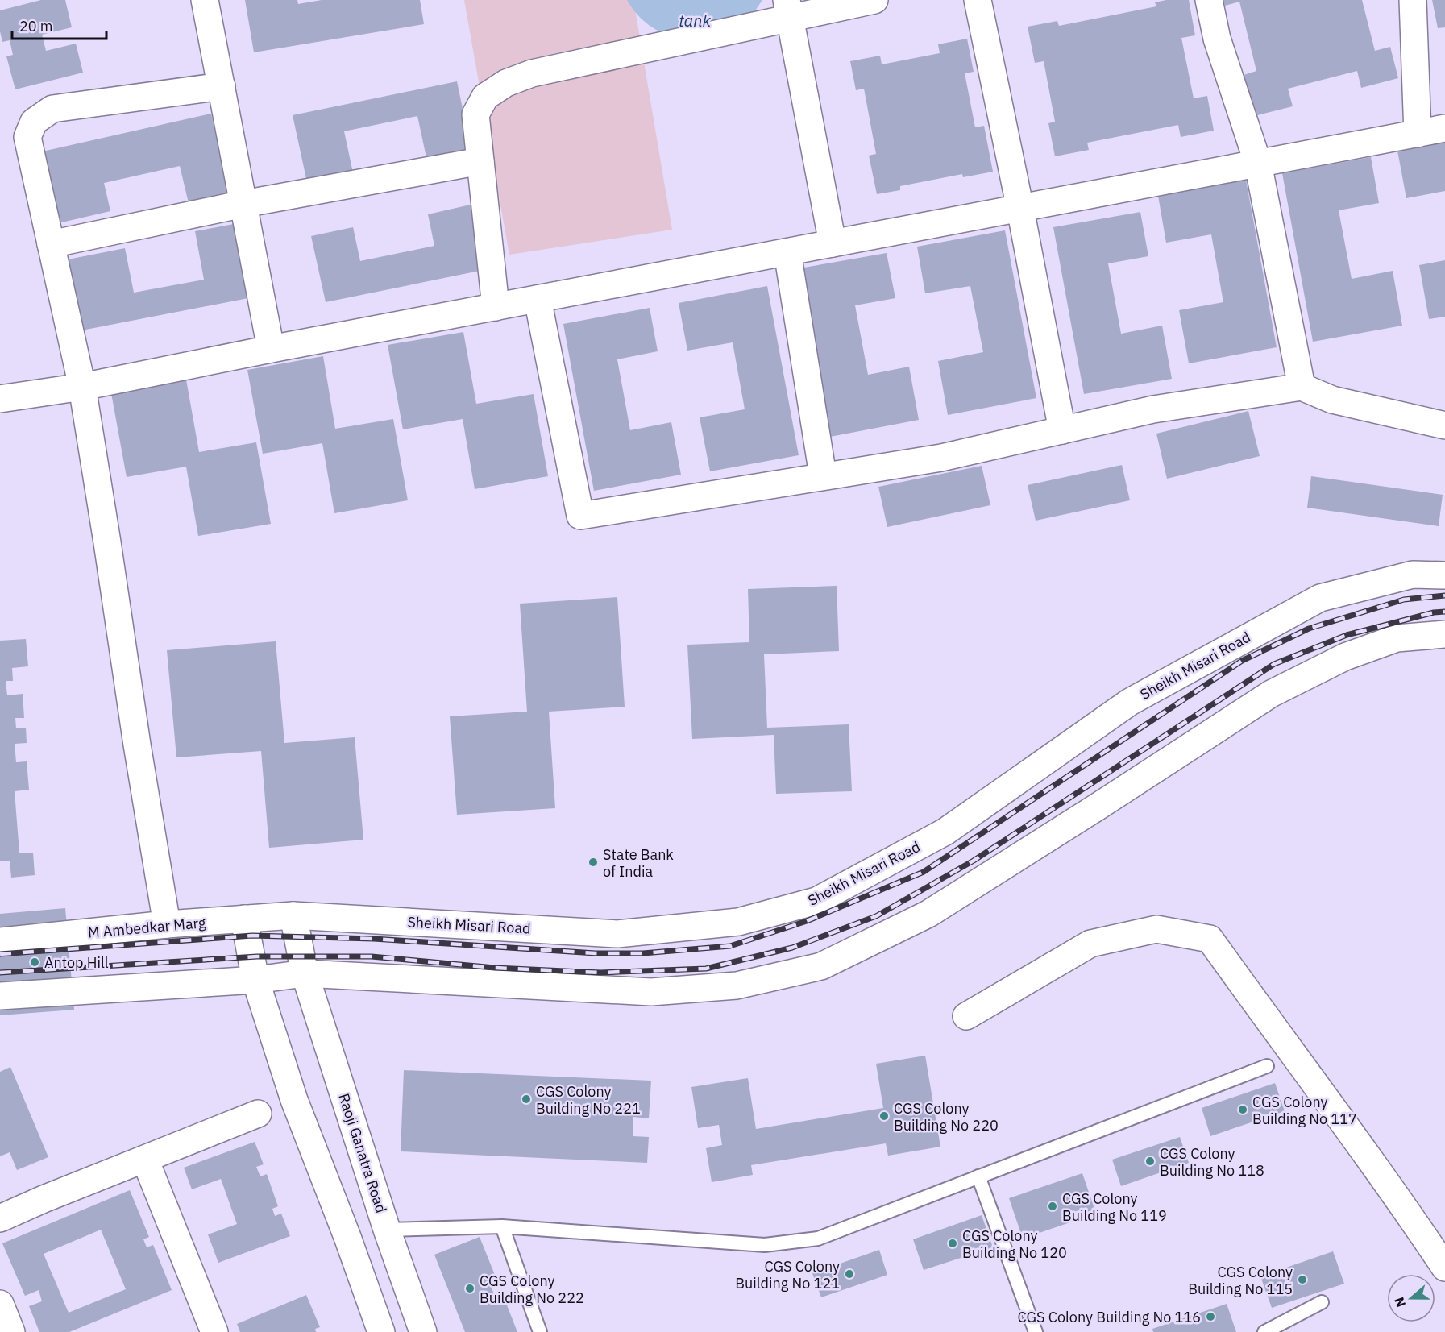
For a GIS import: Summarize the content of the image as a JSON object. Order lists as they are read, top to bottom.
{
  "streets": {
    "street": ["Sheikh Misari Road", "M Ambedkar Marg", "Raoji Ganatra Road"]
  },
  "crossings": [
    ["Sheikh Misari Road", "M Ambedkar Marg"]
  ],
  "water": ["tank"],
  "places": [
    "State Bank of India",
    "Antop Hill",
    "CGS Colony Building No 221",
    "CGS Colony Building No 117",
    "CGS Colony Building No 220",
    "CGS Colony Building No 118",
    "CGS Colony Building No 119",
    "CGS Colony Building No 120",
    "CGS Colony Building No 121",
    "CGS Colony Building No 115",
    "CGS Colony Building No 222",
    "CGS Colony Building No 116"
  ],
  "scale_bar": "20 m",
  "north": "left"
}
